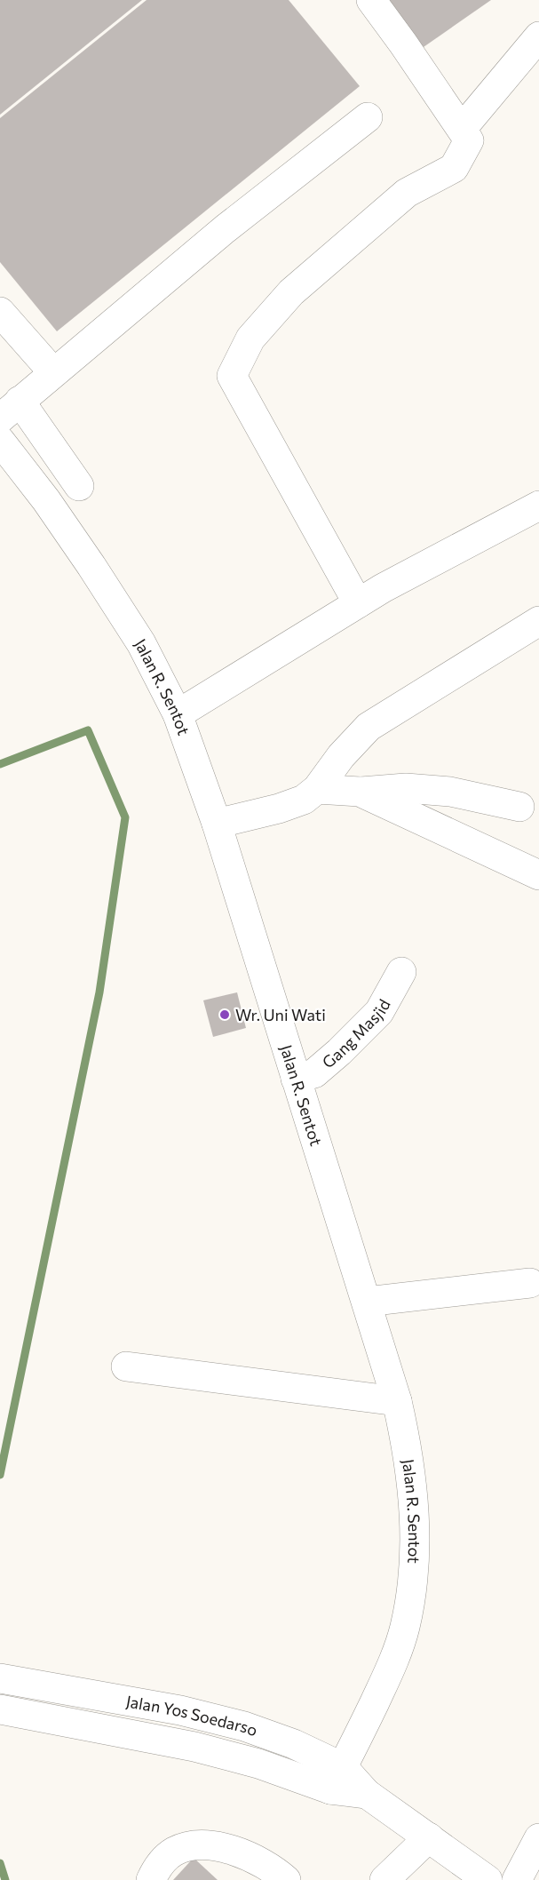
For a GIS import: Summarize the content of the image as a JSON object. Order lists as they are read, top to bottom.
{
  "streets": {
    "main road": ["Jalan R. Sentot", "Gang Masjid", "Jalan Yos Soedarso"]
  },
  "crossings": [
    ["Jalan R. Sentot", "Gang Masjid"],
    ["Jalan R. Sentot", "Jalan Yos Soedarso"]
  ],
  "places": ["Wr. Uni Wati"]
}
